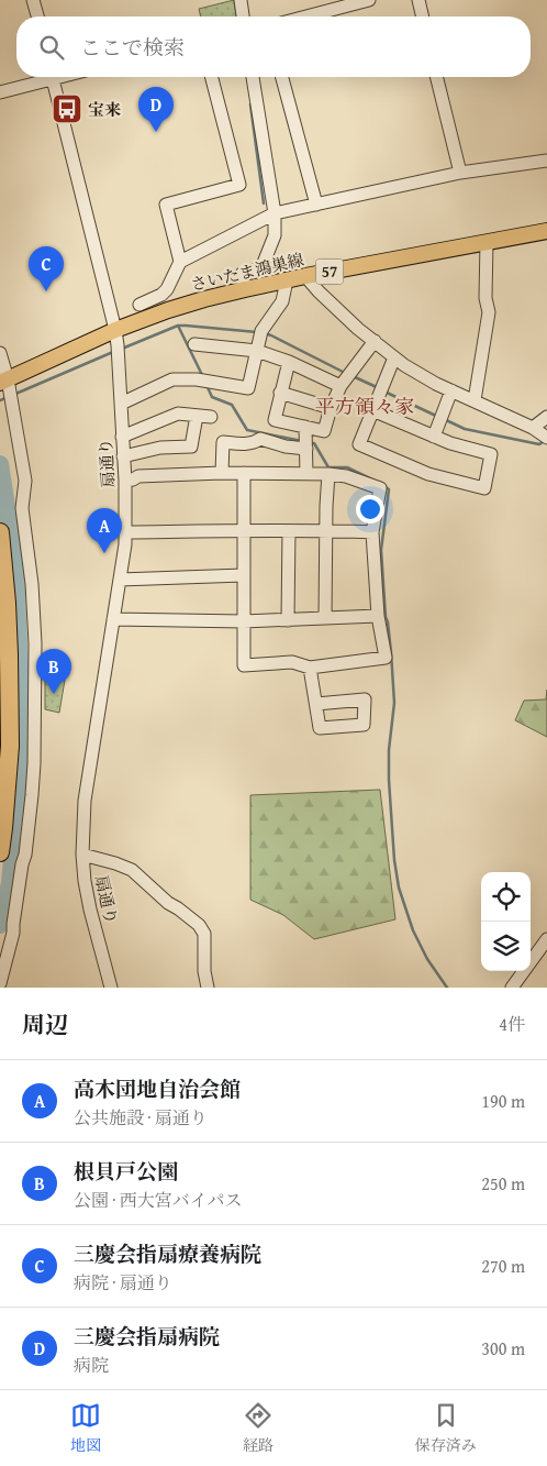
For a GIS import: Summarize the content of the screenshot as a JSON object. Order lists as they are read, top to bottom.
{
  "streets": {
    "main road": ["さいたま鴻巣線", "57"],
    "street": ["扇通り"]
  },
  "crossings": [
    ["さいたま鴻巣線", "扇通り"]
  ],
  "districts": ["平方領々家"],
  "places": {
    "bus stop": ["宝来"]
  },
  "page": {
    "search": "ここで検索",
    "pins": [
      "D",
      "C",
      "A",
      "B"
    ],
    "heading": ["周辺", "4件"],
    "list": [
      {
        "mark": "A",
        "name": "高木団地自治会館",
        "note": "公共施設 · 扇通り",
        "value": "190 m"
      },
      {
        "mark": "B",
        "name": "根貝戸公園",
        "note": "公園 · 西大宮バイパス",
        "value": "250 m"
      },
      {
        "mark": "C",
        "name": "三慶会指扇療養病院",
        "note": "病院 · 扇通り",
        "value": "270 m"
      },
      {
        "mark": "D",
        "name": "三慶会指扇病院",
        "note": "病院",
        "value": "300 m"
      }
    ],
    "nav": ["地図", "経路", "保存済み"]
  }
}
